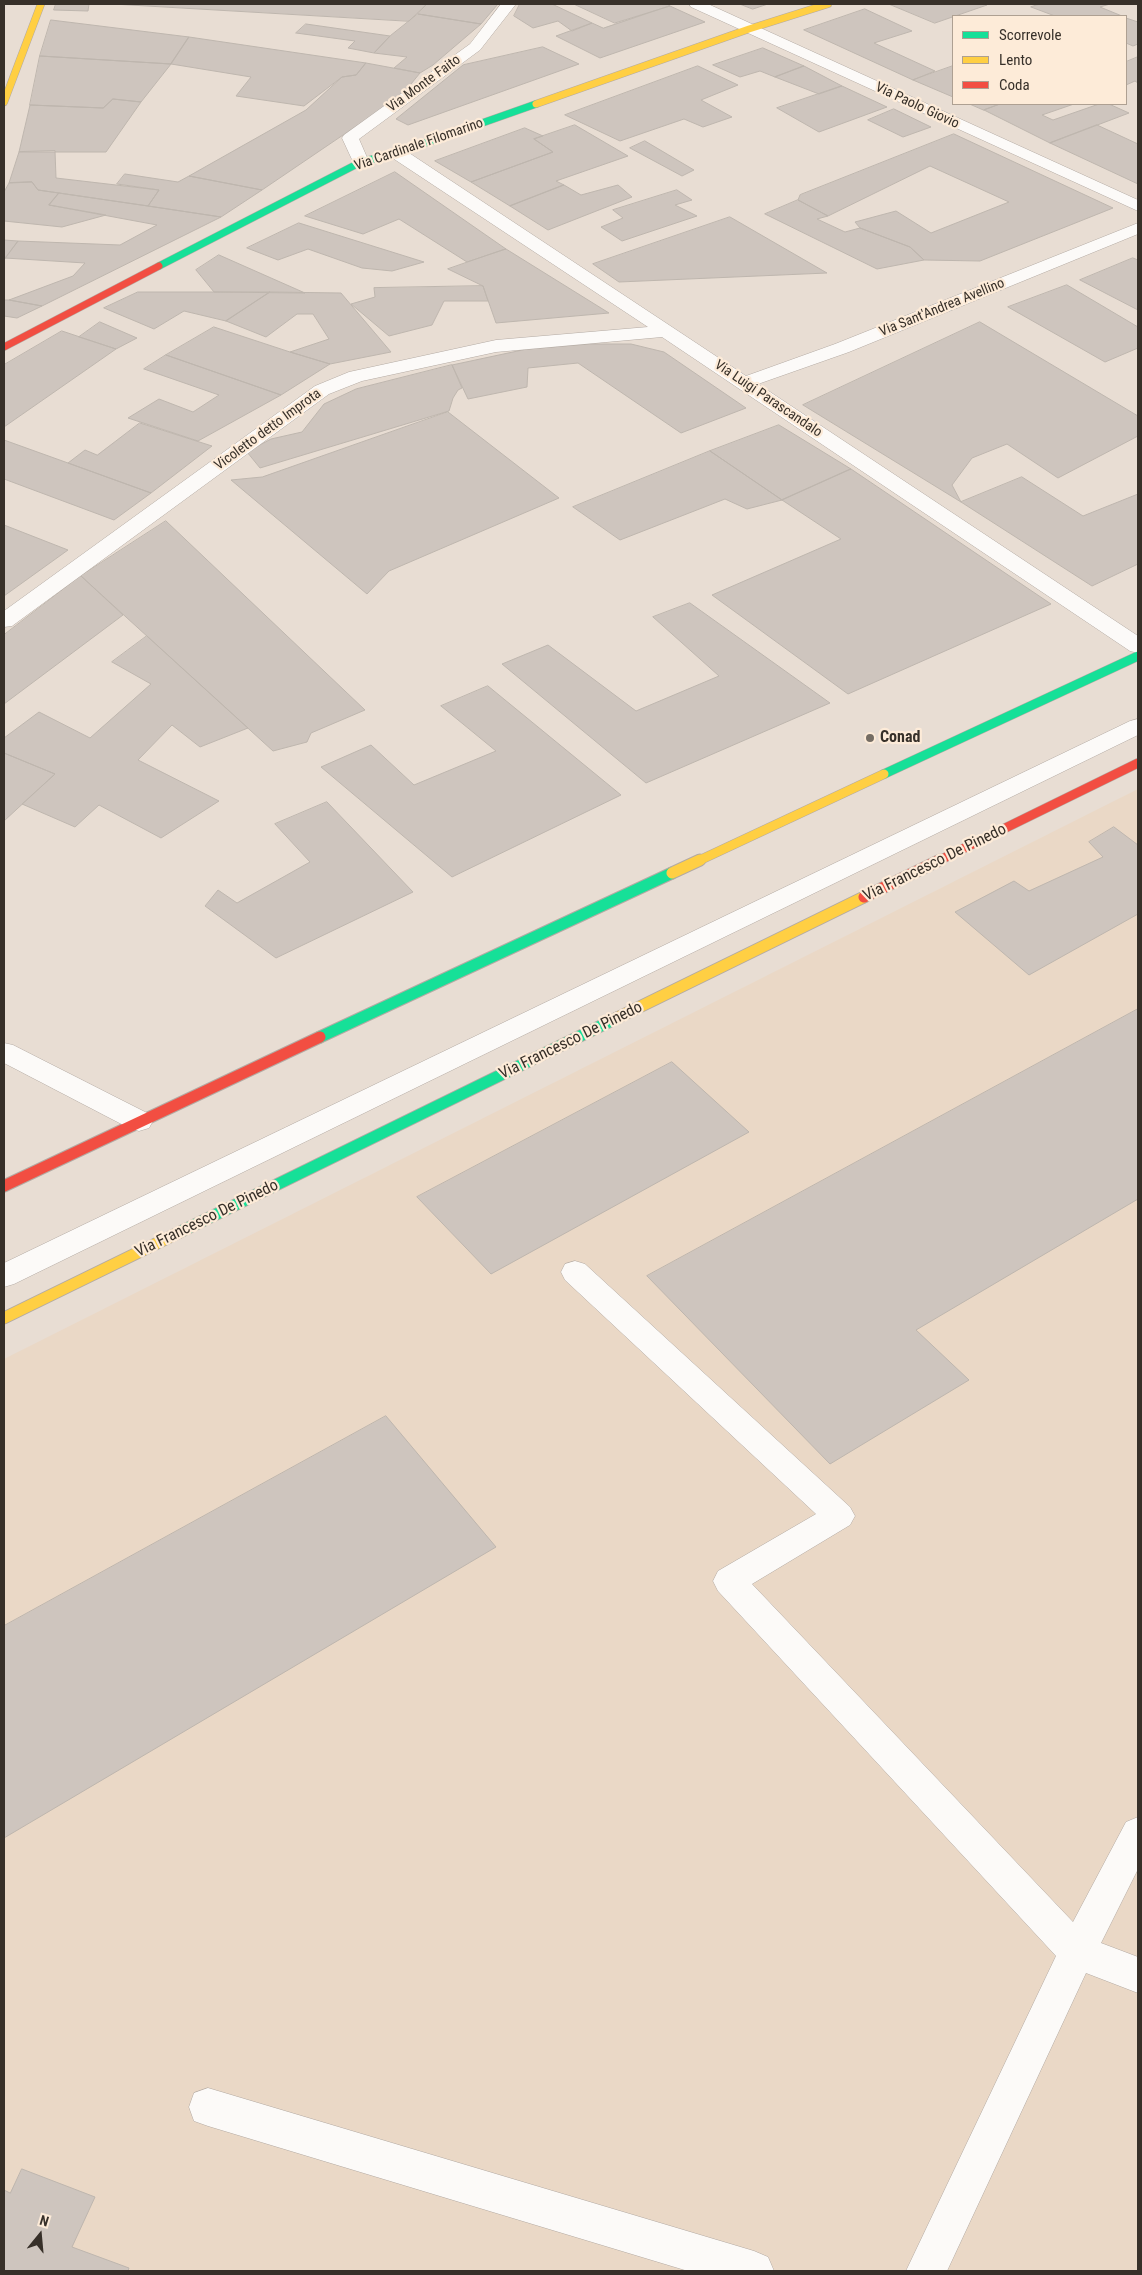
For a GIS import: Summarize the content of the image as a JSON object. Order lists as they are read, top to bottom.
{
  "streets": {
    "main road": ["Via Cardinale Filomarino", "Via Francesco De Pinedo"],
    "street": [
      "Via Monte Faito",
      "Via Paolo Giovio",
      "Via Sant'Andrea Avellino",
      "Via Luigi Parascandalo",
      "Vicoletto detto Improta"
    ]
  },
  "crossings": [
    ["Via Monte Faito", "Via Cardinale Filomarino"],
    ["Via Paolo Giovio", "Via Cardinale Filomarino"],
    ["Via Cardinale Filomarino", "Via Luigi Parascandalo"],
    ["Via Sant'Andrea Avellino", "Via Luigi Parascandalo"],
    ["Via Luigi Parascandalo", "Vicoletto detto Improta"]
  ],
  "places": ["Conad"],
  "legend": ["Scorrevole", "Lento", "Coda"],
  "north": "top"
}
